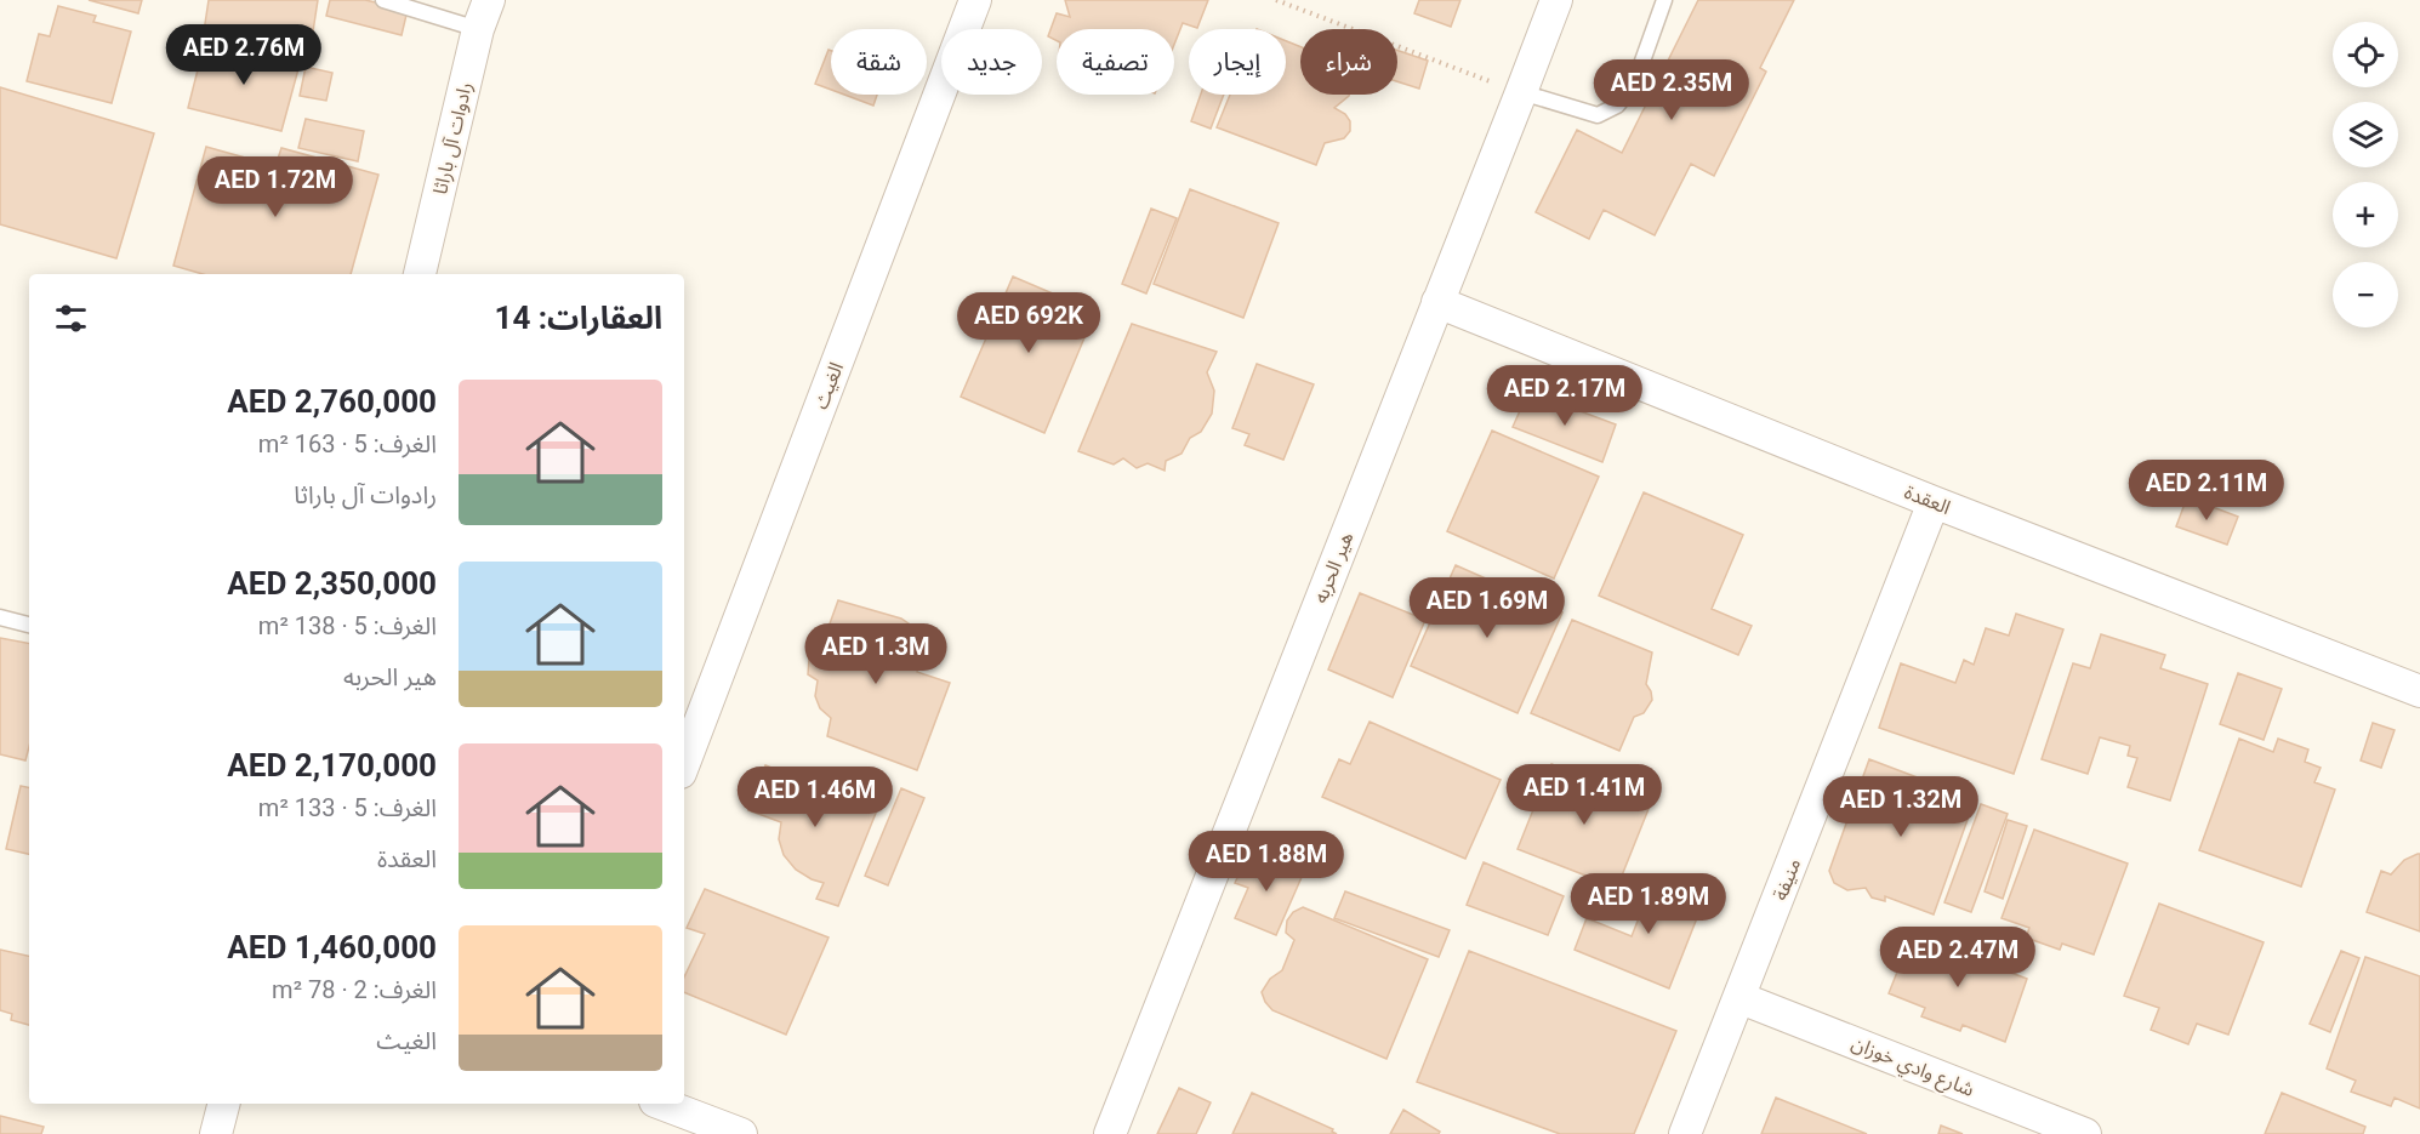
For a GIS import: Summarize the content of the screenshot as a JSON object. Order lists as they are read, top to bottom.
{
  "streets": {
    "street": [
      "رادوات آل باراثا",
      "الغيث",
      "العقدة",
      "هير الحربه",
      "منيفة",
      "شارع وادي خوزان"
    ]
  },
  "crossings": [
    ["العقدة", "هير الحربه"],
    ["العقدة", "منيفة"],
    ["منيفة", "شارع وادي خوزان"]
  ],
  "page": {
    "map_buttons": ["+", "−"],
    "price": [
      "AED 2.76M",
      "AED 2.35M",
      "AED 1.72M",
      "AED 692K",
      "AED 2.17M",
      "AED 2.11M",
      "AED 1.69M",
      "AED 1.3M",
      "AED 1.41M",
      "AED 1.46M",
      "AED 1.32M",
      "AED 1.88M",
      "AED 1.89M",
      "AED 2.47M"
    ],
    "chip": [
      "شراء",
      "إيجار",
      "تصفية",
      "جديد",
      "شقة"
    ],
    "heading": "العقارات: 14",
    "list": [
      {
        "name": "AED 2,760,000",
        "note": "الغرف: 5 · 163 m² · رادوات آل باراثا"
      },
      {
        "name": "AED 2,350,000",
        "note": "الغرف: 5 · 138 m² · هير الحربه"
      },
      {
        "name": "AED 2,170,000",
        "note": "الغرف: 5 · 133 m² · العقدة"
      },
      {
        "name": "AED 1,460,000",
        "note": "الغرف: 2 · 78 m² · الغيث"
      }
    ]
  }
}
